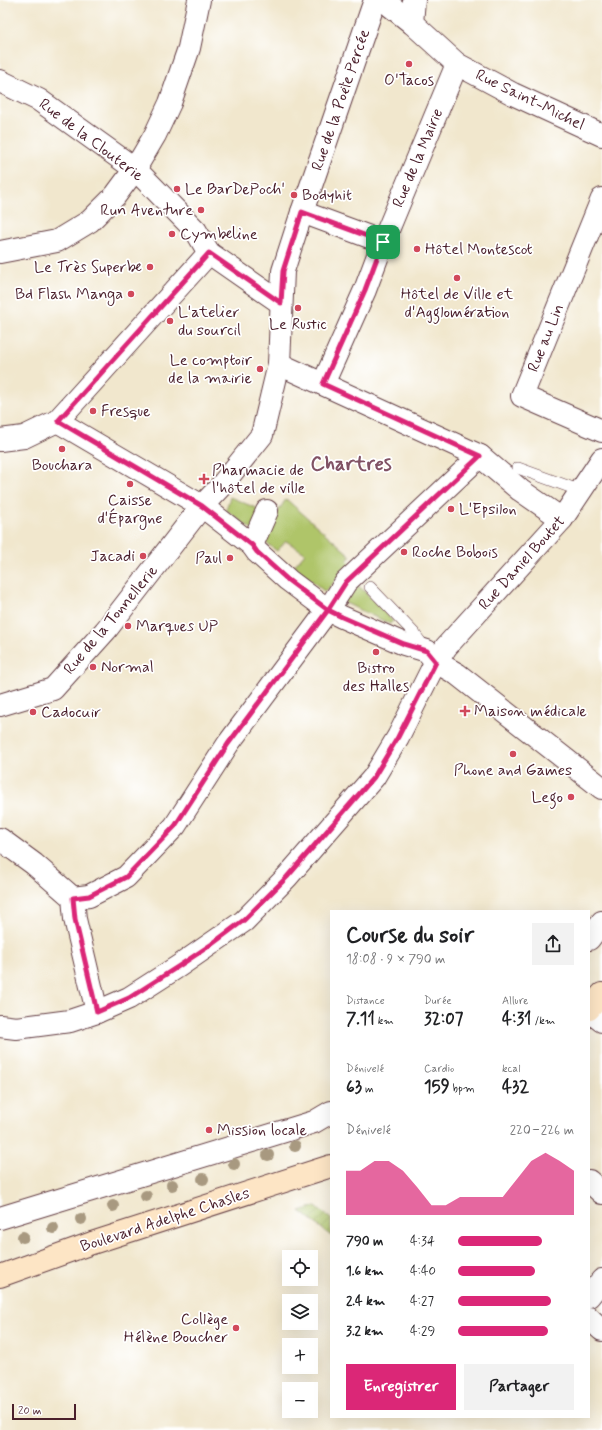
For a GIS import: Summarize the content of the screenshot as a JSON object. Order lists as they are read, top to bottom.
{
  "streets": {
    "main road": ["Boulevard Adelphe Chasles"],
    "street": [
      "Rue de la Poële Percée",
      "Rue Saint-Michel",
      "Rue de la Clouterie",
      "Rue de la Mairie",
      "Rue au Lin",
      "Rue Daniel Boutet",
      "Rue de la Tonnellerie"
    ]
  },
  "crossings": [
    ["Rue de la Poële Percée", "Rue de la Clouterie"],
    ["Rue de la Poële Percée", "Rue de la Tonnellerie"],
    ["Rue Saint-Michel", "Rue de la Mairie"]
  ],
  "districts": ["Chartres"],
  "places": {
    "other": [
      "O'Tacos",
      "Le BarDePoch'",
      "Bodyhit",
      "Run Aventure",
      "Cymbeline",
      "Hôtel Montescot",
      "Le Très Superbe",
      "Hôtel de Ville et d'Agglomération",
      "Bd Flash Manga",
      "Le Rustic",
      "L'atelier du sourcil",
      "Le comptoir de la mairie",
      "Fresque",
      "Bouchara",
      "Caisse d'Épargne",
      "L'Epsilon",
      "Roche Bobois",
      "Jacadi",
      "Paul",
      "Marques UP",
      "Bistro des Halles",
      "Normal",
      "Cadocuir",
      "Phone and Games",
      "Lego",
      "Mission locale",
      "Collège Hélène Boucher"
    ],
    "health": ["Pharmacie de l'hôtel de ville", "Maison médicale"]
  },
  "scale_bar": "20 m",
  "page": {
    "heading": ["Course du soir", "18:08 · 9 × 790 m"],
    "stats": [
      ["Distance", "7.11 km"],
      ["Durée", "32:07"],
      ["Allure", "4:31 /km"],
      ["Dénivelé", "63 m"],
      ["Cardio", "159 bpm"],
      ["kcal", "432"]
    ],
    "chart": ["Dénivelé", "220–226 m"],
    "list": [
      {
        "name": "790 m",
        "note": "4:34"
      },
      {
        "name": "1.6 km",
        "note": "4:40"
      },
      {
        "name": "2.4 km",
        "note": "4:27"
      },
      {
        "name": "3.2 km",
        "note": "4:29"
      }
    ],
    "map_buttons": ["+", "−"],
    "buttons": ["Enregistrer", "Partager"],
    "scale": "20 m"
  }
}
